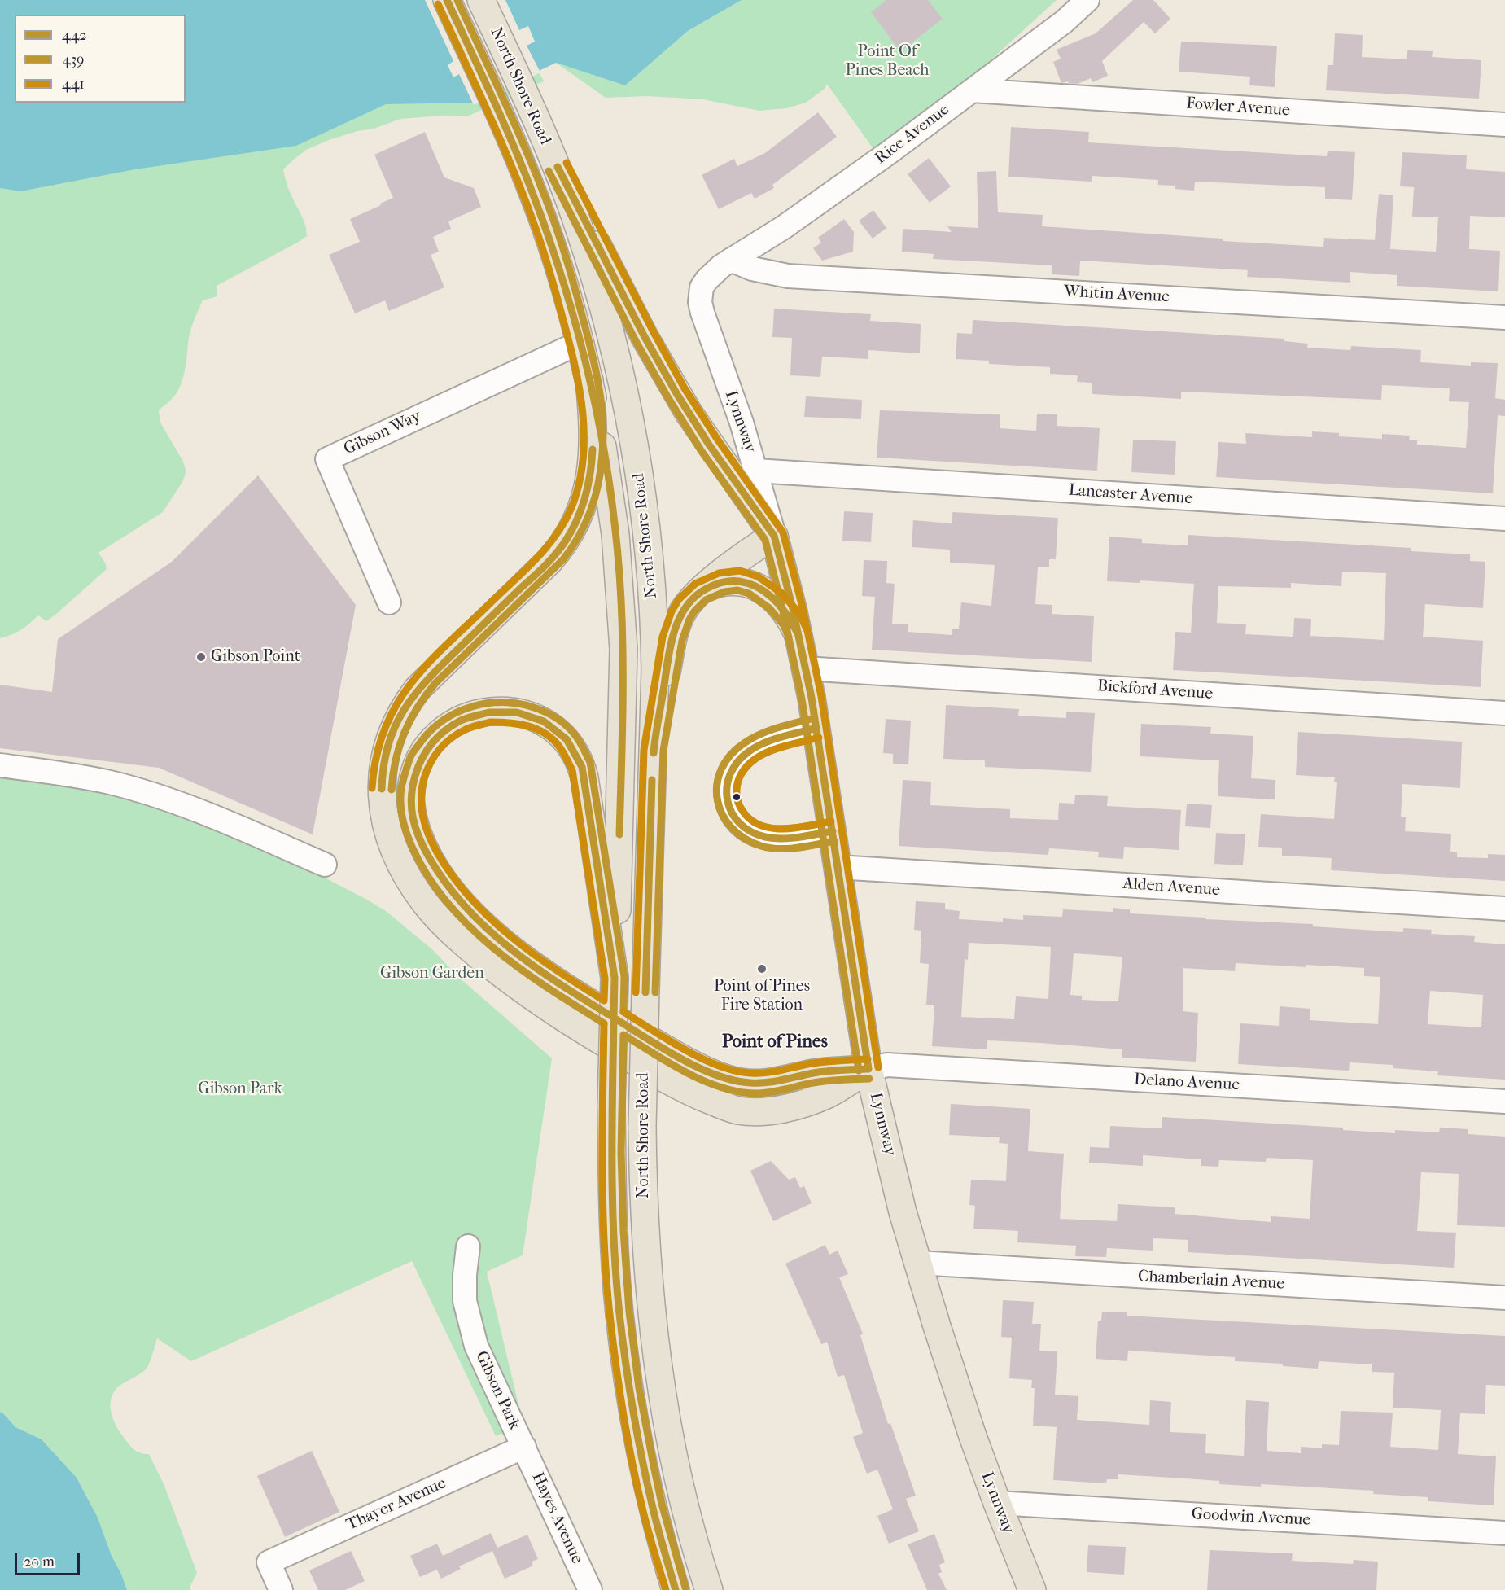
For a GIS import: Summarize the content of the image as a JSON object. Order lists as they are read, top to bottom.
{
  "streets": {
    "main road": ["North Shore Road", "Lynnway"],
    "street": [
      "Fowler Avenue",
      "Rice Avenue",
      "Whitin Avenue",
      "Gibson Way",
      "Lancaster Avenue",
      "Bickford Avenue",
      "Alden Avenue",
      "Delano Avenue",
      "Chamberlain Avenue",
      "Gibson Park",
      "Thayer Avenue",
      "Goodwin Avenue",
      "Hayes Avenue"
    ]
  },
  "crossings": [
    ["North Shore Road", "Gibson Way"],
    ["Fowler Avenue", "Rice Avenue"],
    ["Rice Avenue", "Whitin Avenue"],
    ["Rice Avenue", "Lynnway"],
    ["Whitin Avenue", "Lynnway"],
    ["Lynnway", "Lancaster Avenue"],
    ["Lynnway", "Bickford Avenue"],
    ["Lynnway", "Alden Avenue"],
    ["Lynnway", "Delano Avenue"],
    ["Lynnway", "Chamberlain Avenue"],
    ["Lynnway", "Goodwin Avenue"],
    ["Gibson Park", "Thayer Avenue"],
    ["Gibson Park", "Hayes Avenue"],
    ["Thayer Avenue", "Hayes Avenue"]
  ],
  "districts": ["Point of Pines"],
  "parks": ["Point Of Pines Beach", "Gibson Garden", "Gibson Park"],
  "places": ["Gibson Point", "Point of Pines Fire Station"],
  "lines": ["transit line 442", "transit line 439", "transit line 441"],
  "legend": ["442", "439", "441"],
  "scale_bar": "20 m"
}
